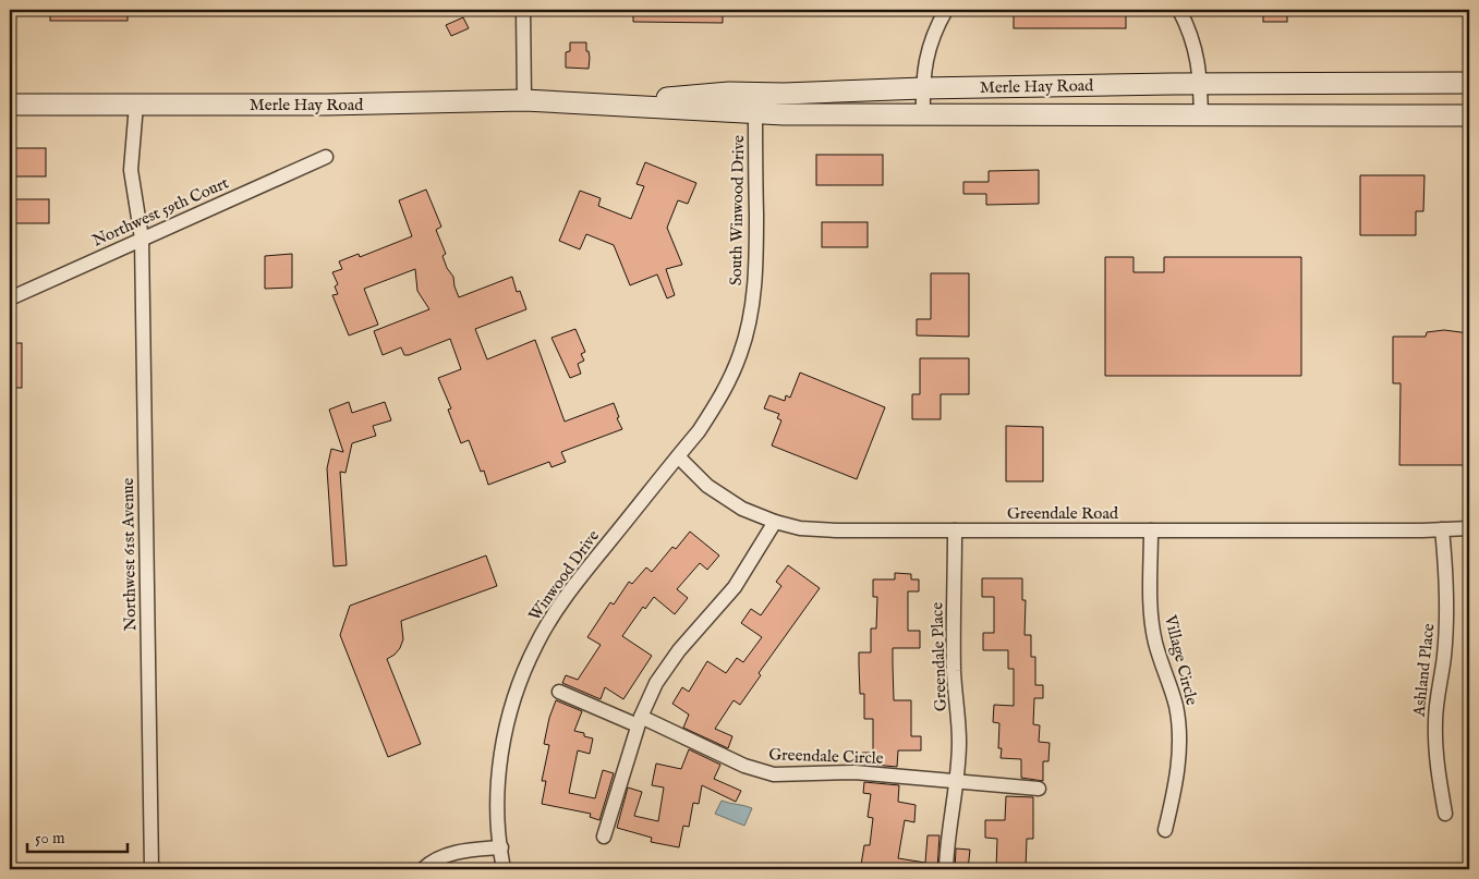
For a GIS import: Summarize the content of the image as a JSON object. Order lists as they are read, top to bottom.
{
  "streets": {
    "main road": ["Merle Hay Road"],
    "street": [
      "South Winwood Drive",
      "Northwest 59th Court",
      "Greendale Road",
      "Northwest 61st Avenue",
      "Winwood Drive",
      "Greendale Place",
      "Village Circle",
      "Ashland Place",
      "Greendale Circle"
    ]
  },
  "crossings": [
    ["Merle Hay Road", "South Winwood Drive"],
    ["Merle Hay Road", "Northwest 61st Avenue"],
    ["South Winwood Drive", "Greendale Road"],
    ["South Winwood Drive", "Winwood Drive"],
    ["Northwest 59th Court", "Northwest 61st Avenue"],
    ["Greendale Road", "Greendale Place"],
    ["Greendale Road", "Village Circle"],
    ["Greendale Road", "Ashland Place"],
    ["Greendale Place", "Greendale Circle"]
  ],
  "scale_bar": "50 m"
}
